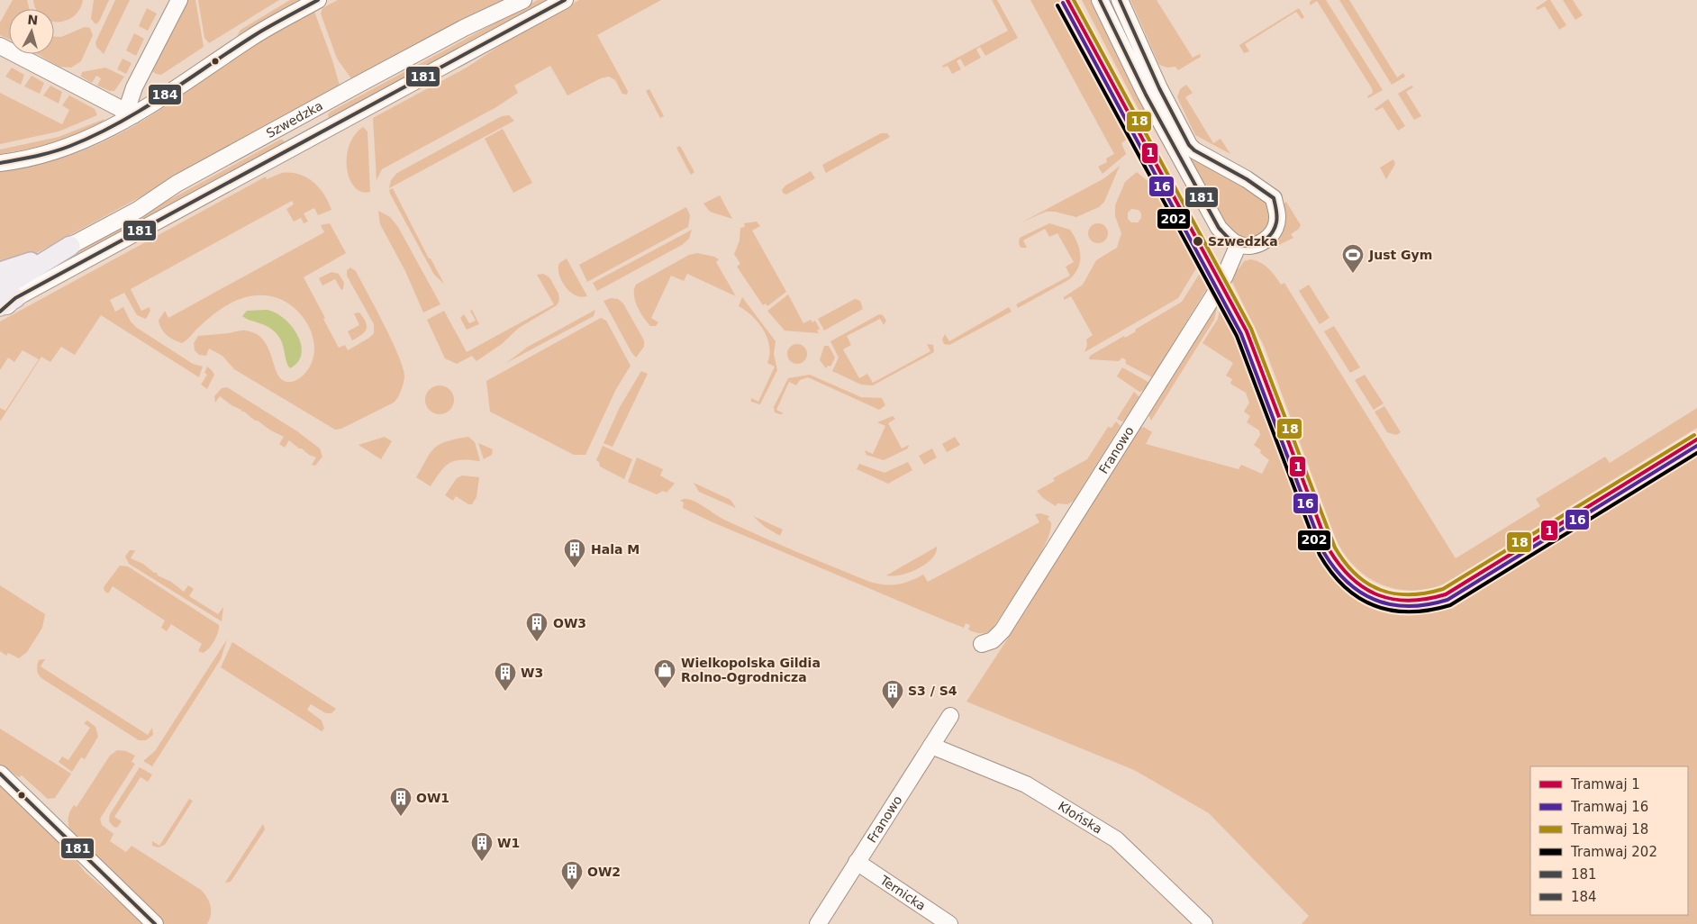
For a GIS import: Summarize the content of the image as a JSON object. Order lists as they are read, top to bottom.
{
  "streets": {
    "street": [
      "Szwedzka",
      "Franowo",
      "Kłońska",
      "Ternicka"
    ]
  },
  "crossings": [
    ["Franowo", "Kłońska"],
    ["Franowo", "Ternicka"]
  ],
  "places": {
    "other": ["Szwedzka"],
    "sports": ["Just Gym"],
    "building": [
      "Hala M",
      "OW3",
      "W3",
      "S3 / S4",
      "OW1",
      "W1",
      "OW2"
    ],
    "shop": ["Wielkopolska Gildia Rolno-Ogrodnicza"]
  },
  "lines": [
    "tram line 1",
    "tram line 18",
    "transit line 181",
    "transit line 184",
    "tram line 16",
    "tram line 202"
  ],
  "legend": [
    "Tramwaj 1",
    "Tramwaj 16",
    "Tramwaj 18",
    "Tramwaj 202",
    "181",
    "184"
  ],
  "north": "top"
}
